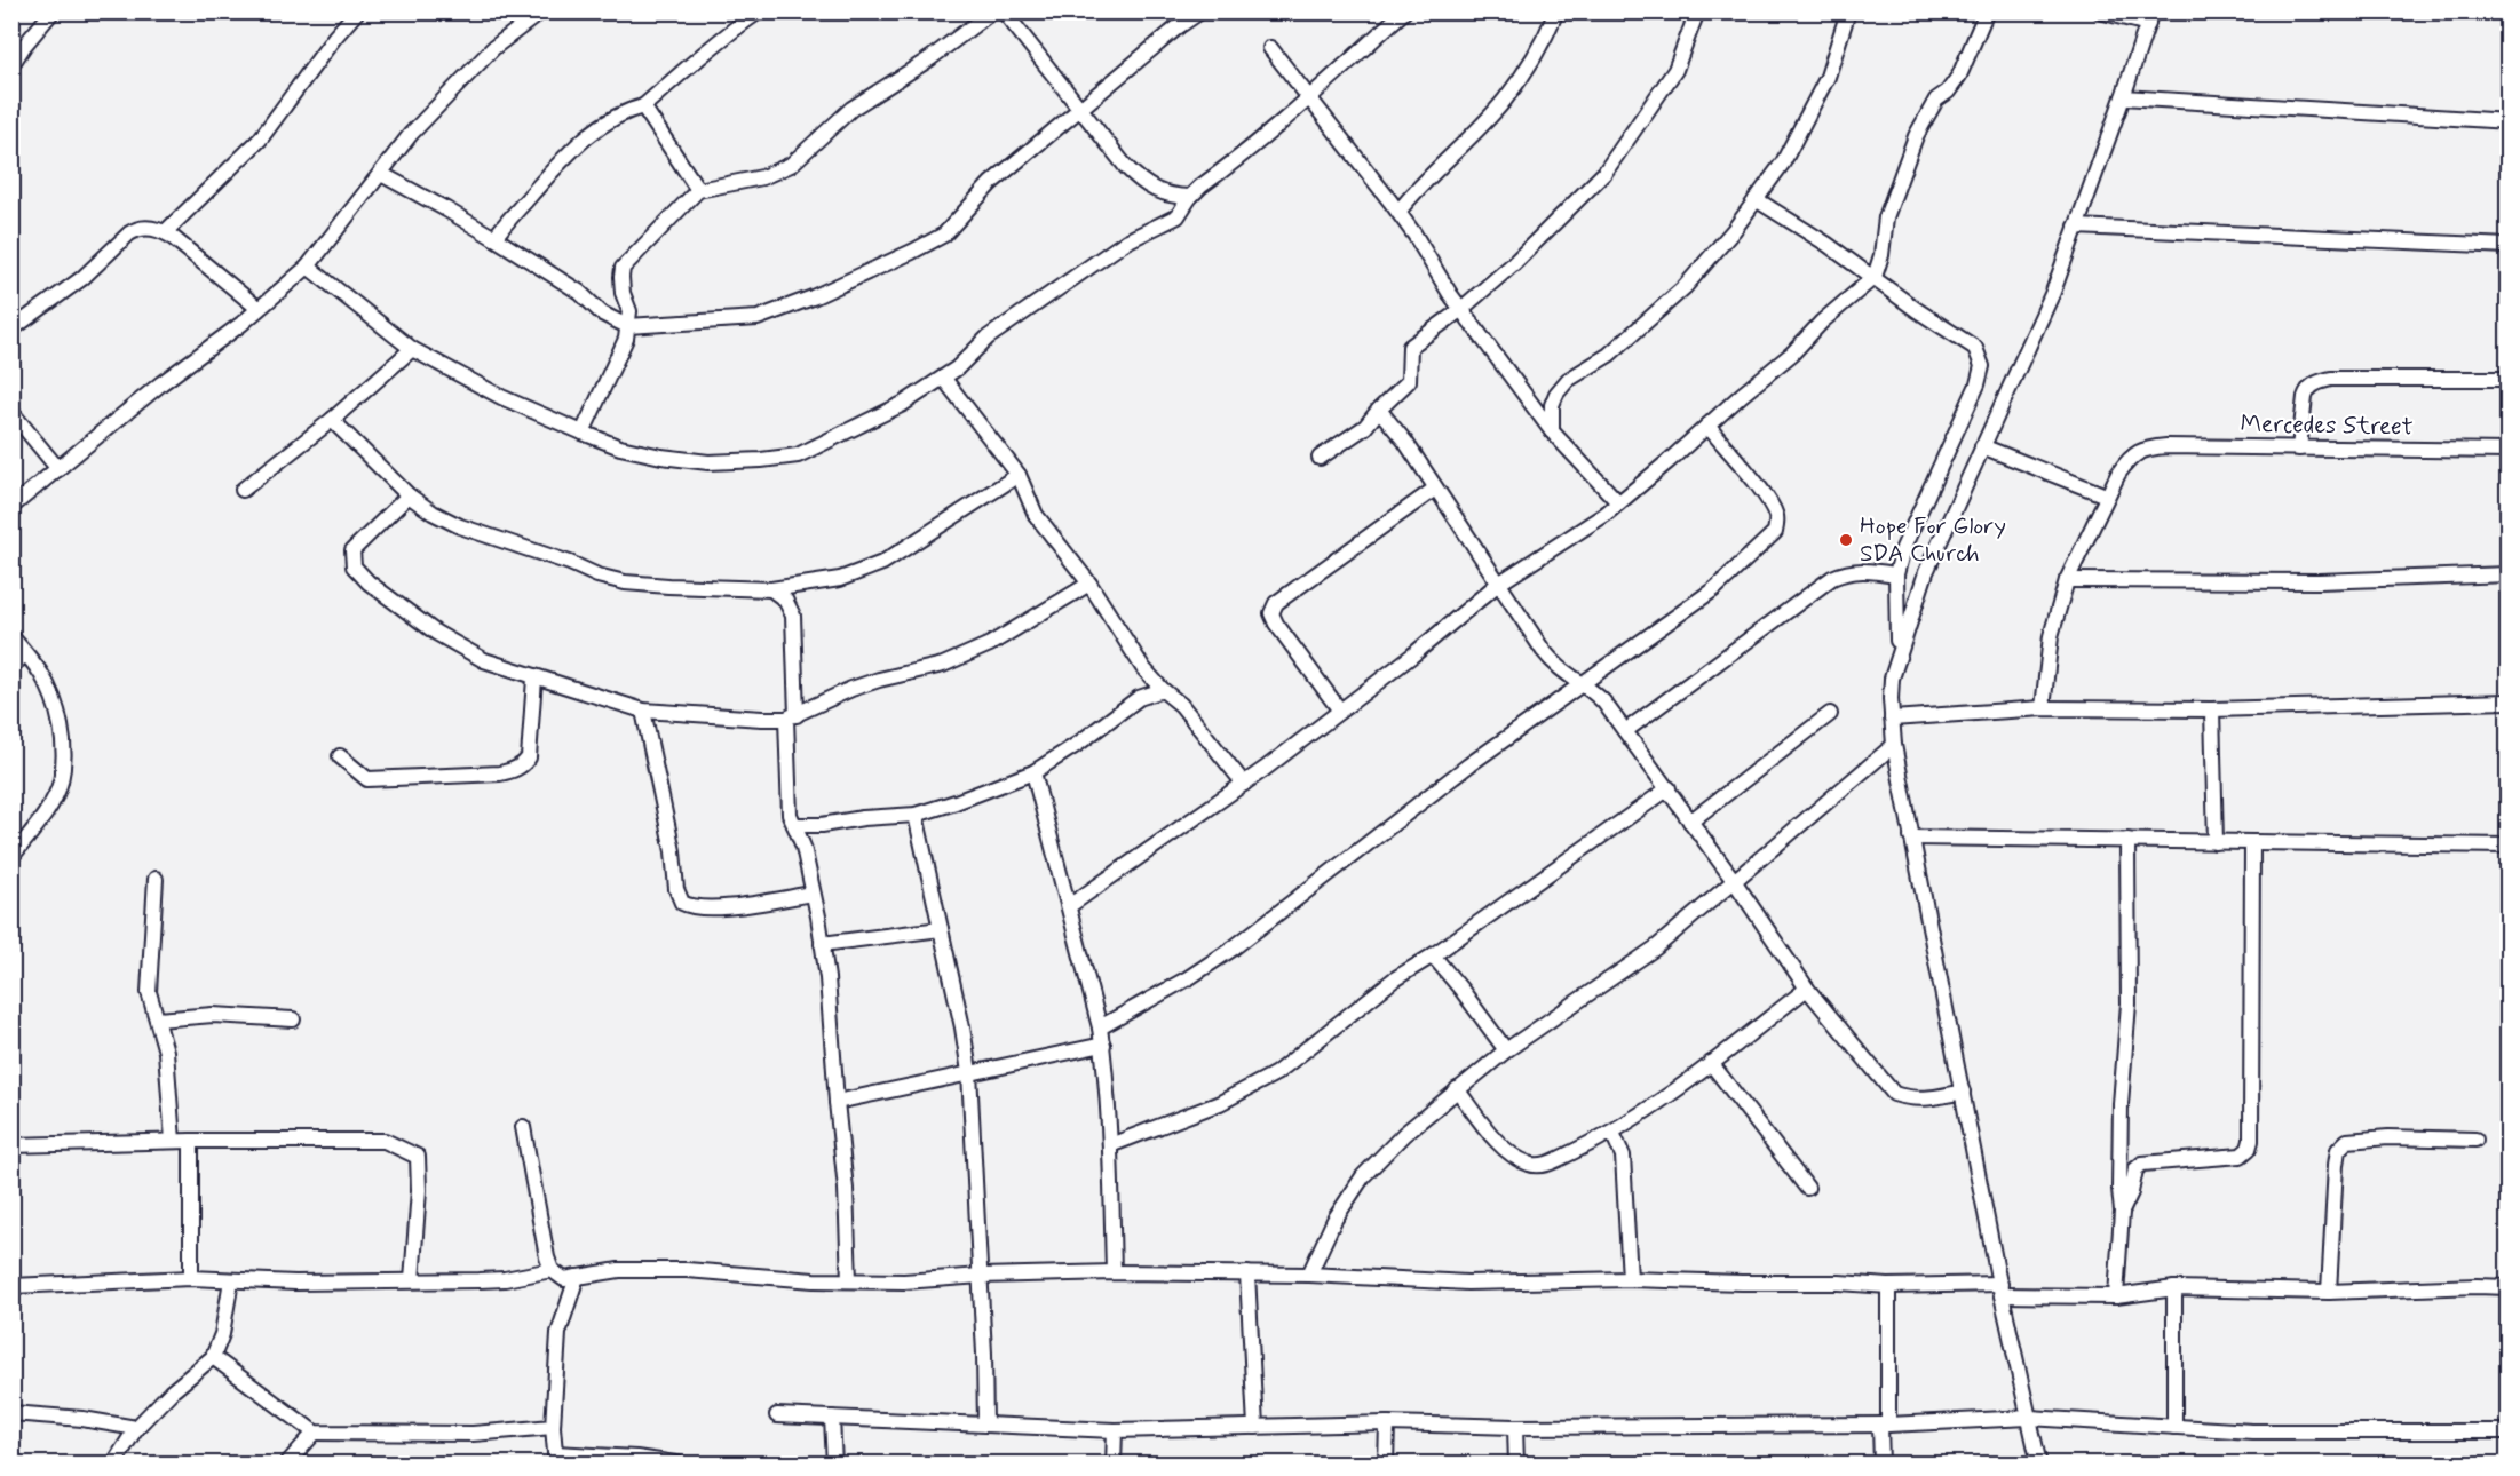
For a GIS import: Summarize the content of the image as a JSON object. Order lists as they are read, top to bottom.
{
  "streets": {
    "street": ["Mercedes Street"]
  },
  "places": ["Hope For Glory SDA Church"]
}
